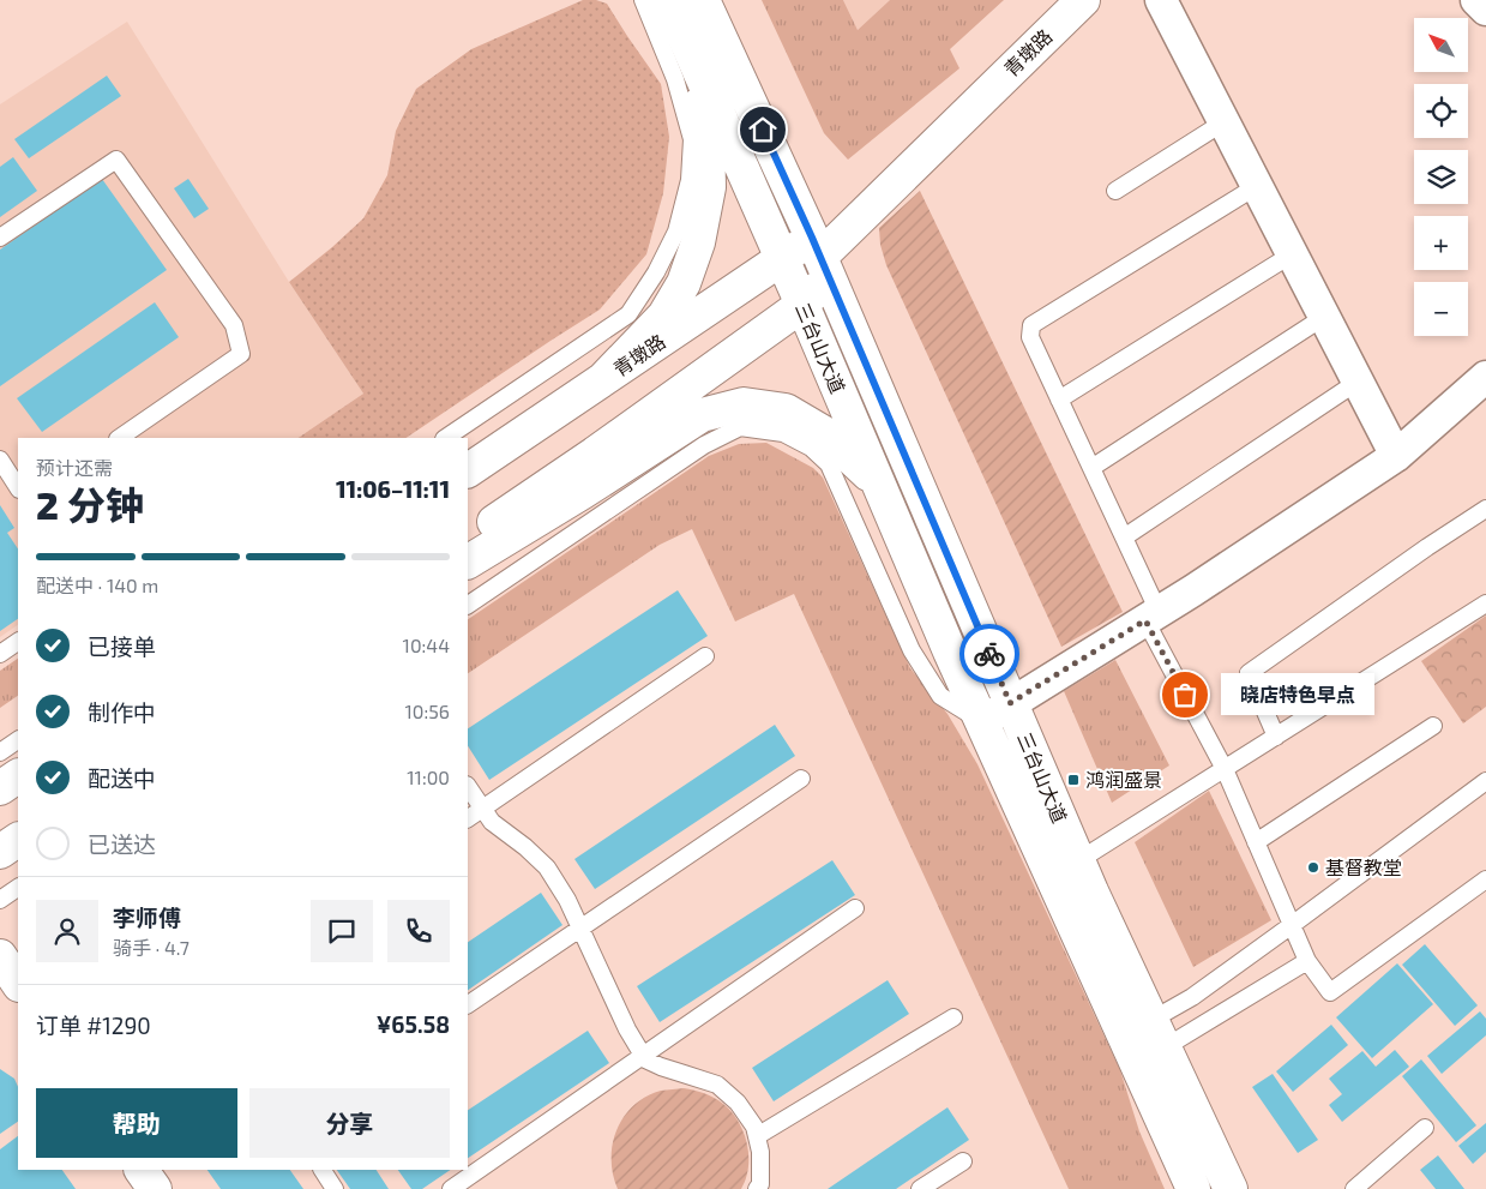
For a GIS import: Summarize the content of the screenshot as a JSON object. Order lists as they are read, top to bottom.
{
  "streets": {
    "main road": ["青墩路", "三台山大道"]
  },
  "crossings": [
    ["青墩路", "三台山大道"]
  ],
  "places": {
    "other": ["晓店特色早点", "基督教堂"],
    "transit": ["鸿润盛景"]
  },
  "north": "top left",
  "page": {
    "map_buttons": ["+", "−"],
    "heading": ["2 分钟", "预计还需", "11:06–11:11"],
    "panel": [
      "李师傅",
      "骑手 · 4.7",
      "订单 #1290",
      "¥65.58"
    ],
    "bar": "配送中 · 140 m",
    "list": [
      ["已接单", "10:44"],
      ["制作中", "10:56"],
      ["配送中", "11:00"],
      "已送达"
    ],
    "bubble": "晓店特色早点",
    "buttons": ["帮助", "分享"]
  }
}
